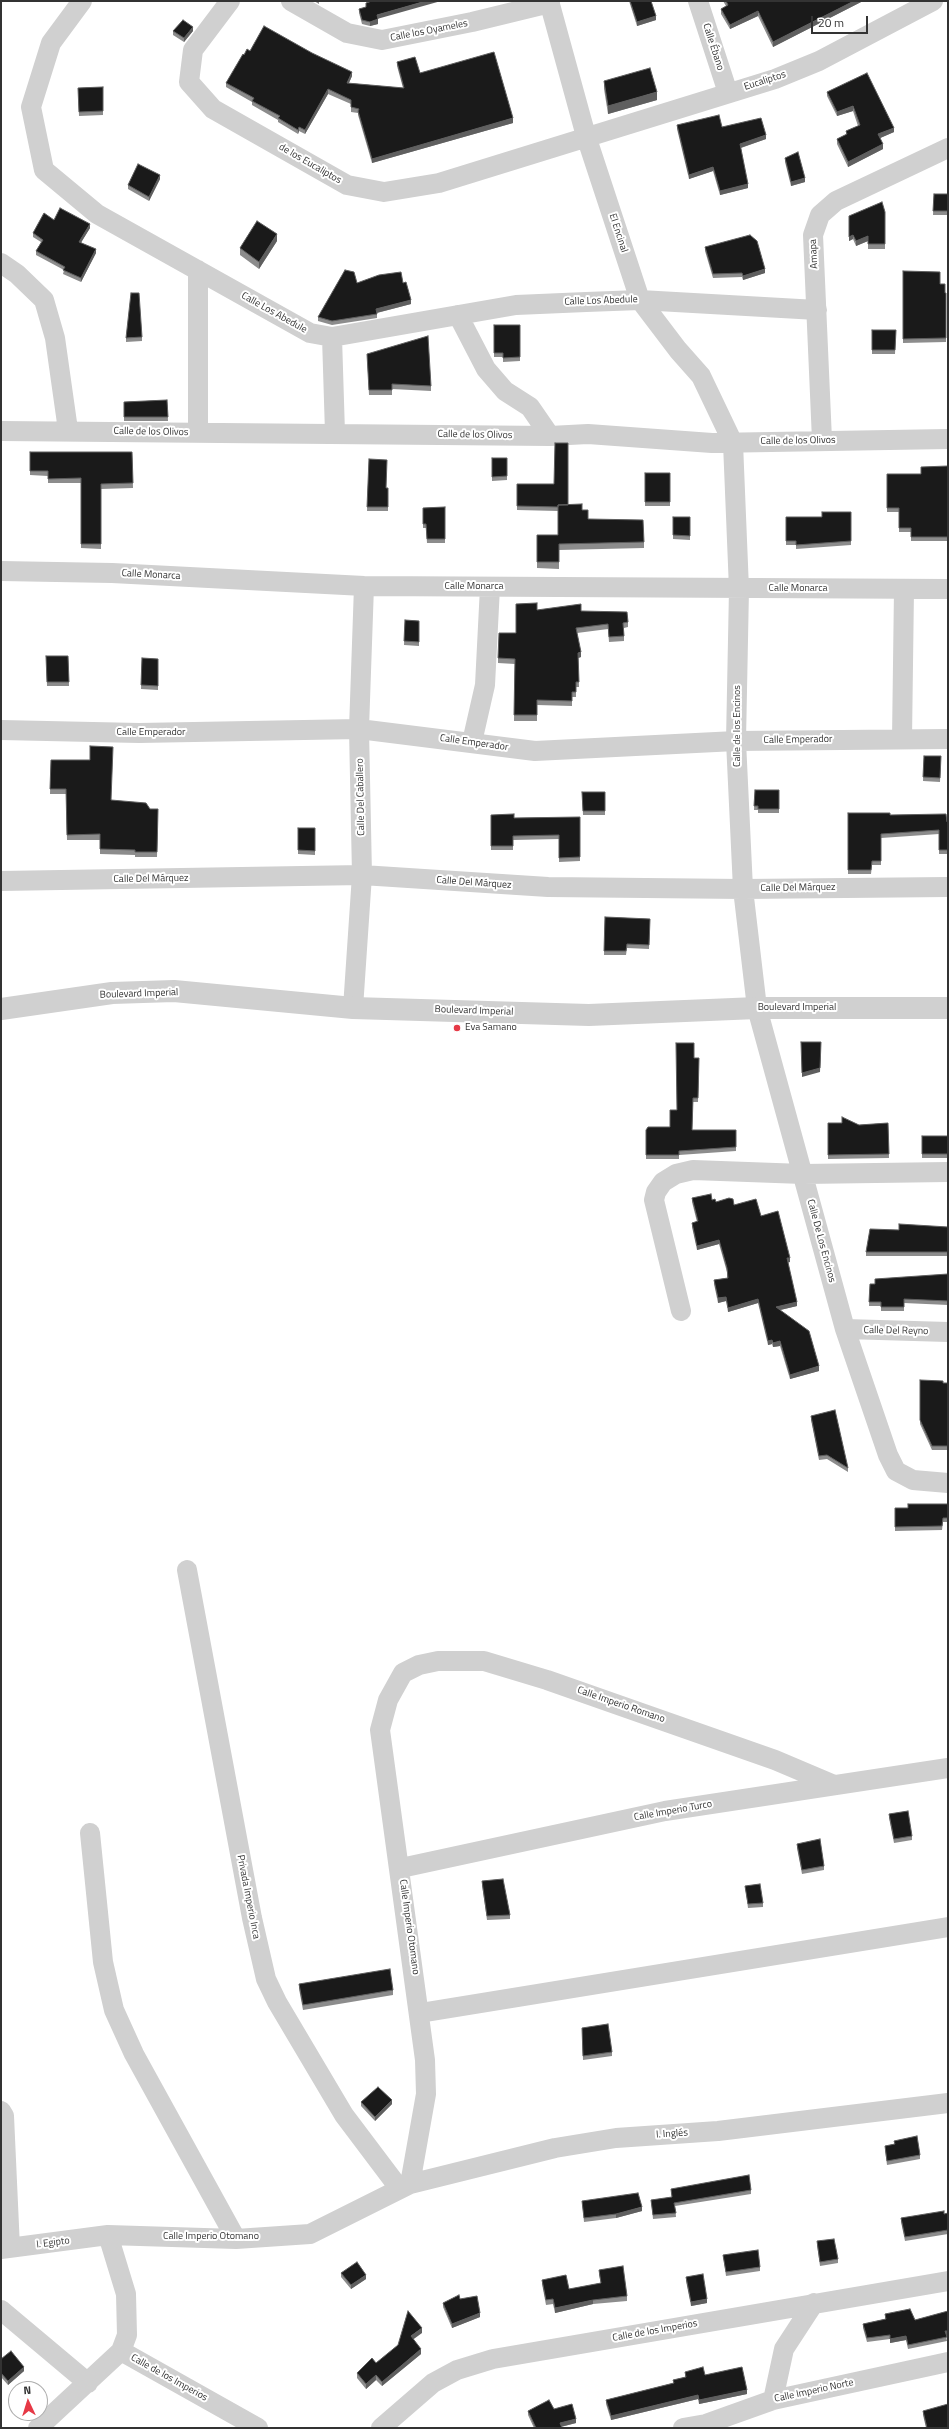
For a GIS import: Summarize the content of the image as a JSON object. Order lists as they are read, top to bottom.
{
  "streets": {
    "street": [
      "Calle los Oyameles",
      "Calle Ébano",
      "Eucaliptos",
      "de los Eucaliptos",
      "El Encinal",
      "Amapa",
      "Calle Los Abedule",
      "Calle de los Olivos",
      "Calle Monarca",
      "Calle de los Encinos",
      "Calle Emperador",
      "Calle Del Caballero",
      "Calle Del Márquez",
      "Boulevard Imperial",
      "Calle De Los Encinos",
      "Calle Del Reyno",
      "Calle Imperio Romano",
      "Calle Imperio Turco",
      "Privada Imperio Inca",
      "Calle Imperio Otomano",
      "I. Inglés",
      "I. Egipto",
      "Calle de los Imperios",
      "Calle Imperio Norte"
    ]
  },
  "crossings": [
    ["Calle los Oyameles", "El Encinal"],
    ["Calle Ébano", "Eucaliptos"],
    ["Eucaliptos", "de los Eucaliptos"],
    ["Eucaliptos", "El Encinal"],
    ["de los Eucaliptos", "El Encinal"],
    ["El Encinal", "Calle Los Abedule"],
    ["El Encinal", "Calle de los Olivos"],
    ["El Encinal", "Calle de los Encinos"],
    ["Amapa", "Calle Los Abedule"],
    ["Amapa", "Calle de los Olivos"],
    ["Calle de los Olivos", "Calle de los Encinos"],
    ["Calle Monarca", "Calle de los Encinos"],
    ["Calle Monarca", "Calle Del Caballero"],
    ["Calle de los Encinos", "Calle Emperador"],
    ["Calle de los Encinos", "Calle Del Márquez"],
    ["Calle de los Encinos", "Boulevard Imperial"],
    ["Calle de los Encinos", "Calle De Los Encinos"],
    ["Calle Emperador", "Calle Del Caballero"],
    ["Calle Del Caballero", "Calle Del Márquez"],
    ["Calle Del Caballero", "Boulevard Imperial"],
    ["Boulevard Imperial", "Calle De Los Encinos"],
    ["Calle De Los Encinos", "Calle Del Reyno"],
    ["Calle Imperio Romano", "Calle Imperio Turco"],
    ["Calle Imperio Romano", "Calle Imperio Otomano"],
    ["Calle Imperio Turco", "Calle Imperio Otomano"],
    ["Privada Imperio Inca", "Calle Imperio Otomano"],
    ["Privada Imperio Inca", "I. Inglés"],
    ["Calle Imperio Otomano", "I. Inglés"],
    ["Calle Imperio Otomano", "I. Egipto"],
    ["Calle Imperio Otomano", "Calle de los Imperios"],
    ["I. Egipto", "Calle de los Imperios"]
  ],
  "places": ["Eva Samano"],
  "scale_bar": "20 m",
  "north": "top"
}
